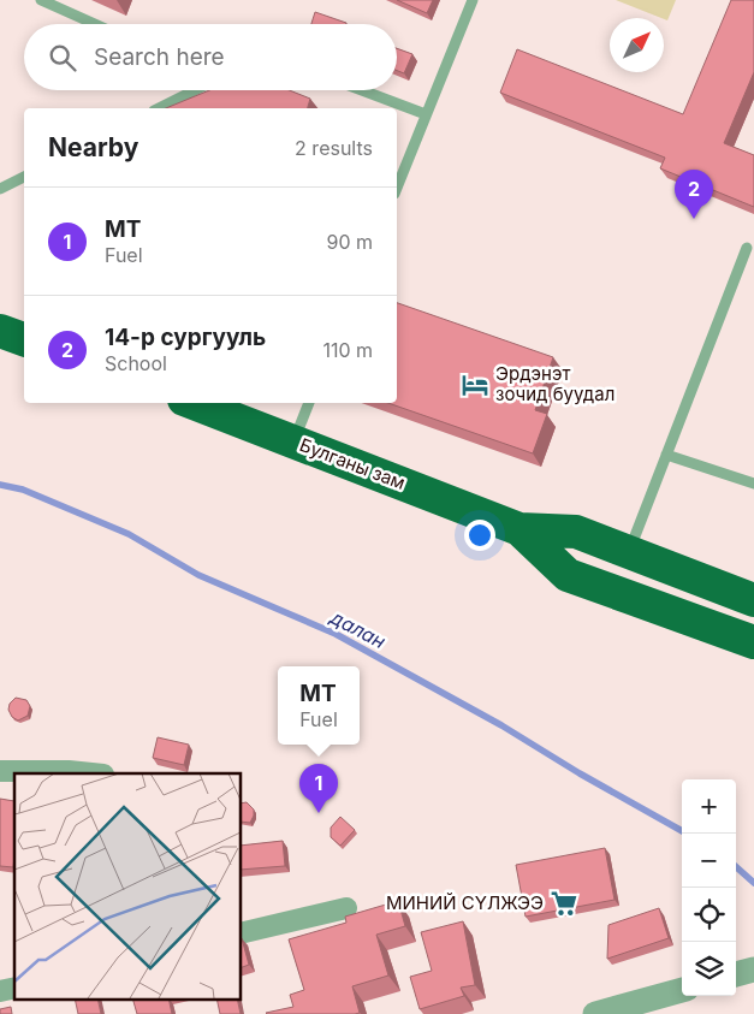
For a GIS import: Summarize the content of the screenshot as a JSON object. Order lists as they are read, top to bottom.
{
  "streets": {
    "highway": ["Булганы зам"]
  },
  "water": ["далан"],
  "places": {
    "hotel": ["Эрдэнэт зочид буудал"],
    "supermarket": ["МИНИЙ СҮЛЖЭЭ"]
  },
  "north": "top right",
  "page": {
    "search": "Search here",
    "heading": ["Nearby", "2 results"],
    "pins": ["2", "1"],
    "list": [
      {
        "mark": "1",
        "name": "МТ",
        "note": "Fuel",
        "value": "90 m"
      },
      {
        "mark": "2",
        "name": "14-р сургууль",
        "note": "School",
        "value": "110 m"
      }
    ],
    "popup": ["МТ", "Fuel"],
    "map_buttons": ["+", "−"]
  }
}
